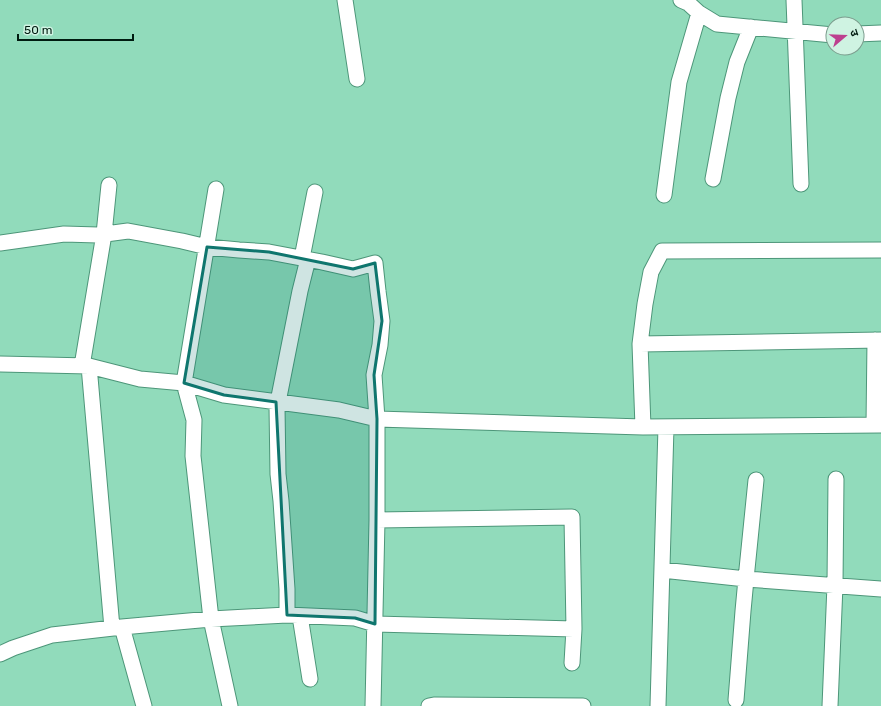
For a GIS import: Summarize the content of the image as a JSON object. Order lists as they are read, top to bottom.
{
  "scale_bar": "50 m",
  "north": "right"
}
